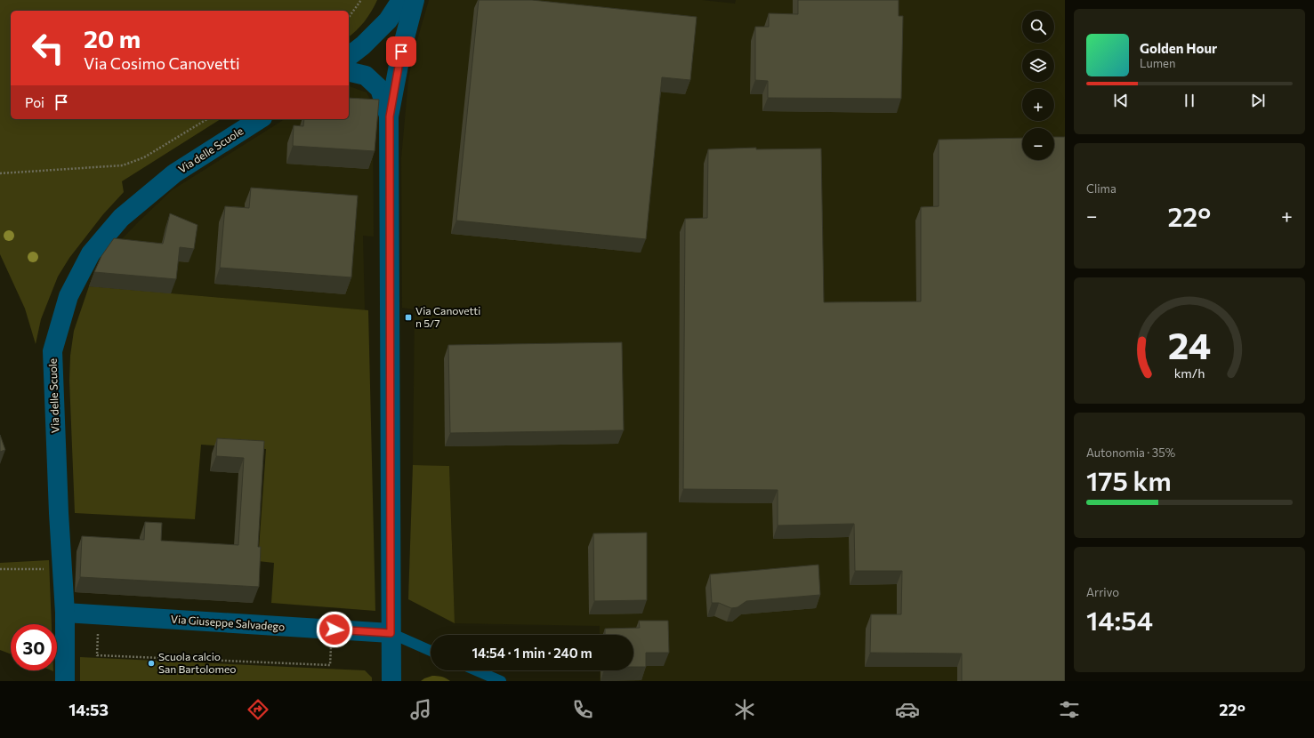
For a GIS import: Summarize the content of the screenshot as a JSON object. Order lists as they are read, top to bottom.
{
  "streets": {
    "street": ["Via delle Scuole", "Via Giuseppe Salvadego"]
  },
  "crossings": [
    ["Via delle Scuole", "Via Giuseppe Salvadego"]
  ],
  "places": {
    "transit": ["Via Canovetti n 5/7"],
    "other": ["Scuola calcio San Bartolomeo"]
  },
  "page": {
    "map_buttons": ["+", "−"],
    "turn": ["20 m", "Via Cosimo Canovetti"],
    "song": ["Golden Hour", "Lumen"],
    "then": "Poi",
    "tile": [
      "Clima",
      ["Autonomia · 35%", "175 km"],
      ["Arrivo", "14:54"]
    ],
    "heat": ["−", "22°", "+"],
    "limit": "30",
    "trip": "14:54 · 1 min · 240 m",
    "tabs": ["14:53", "22°"],
    "gauge": ["24", "km/h"]
  }
}
